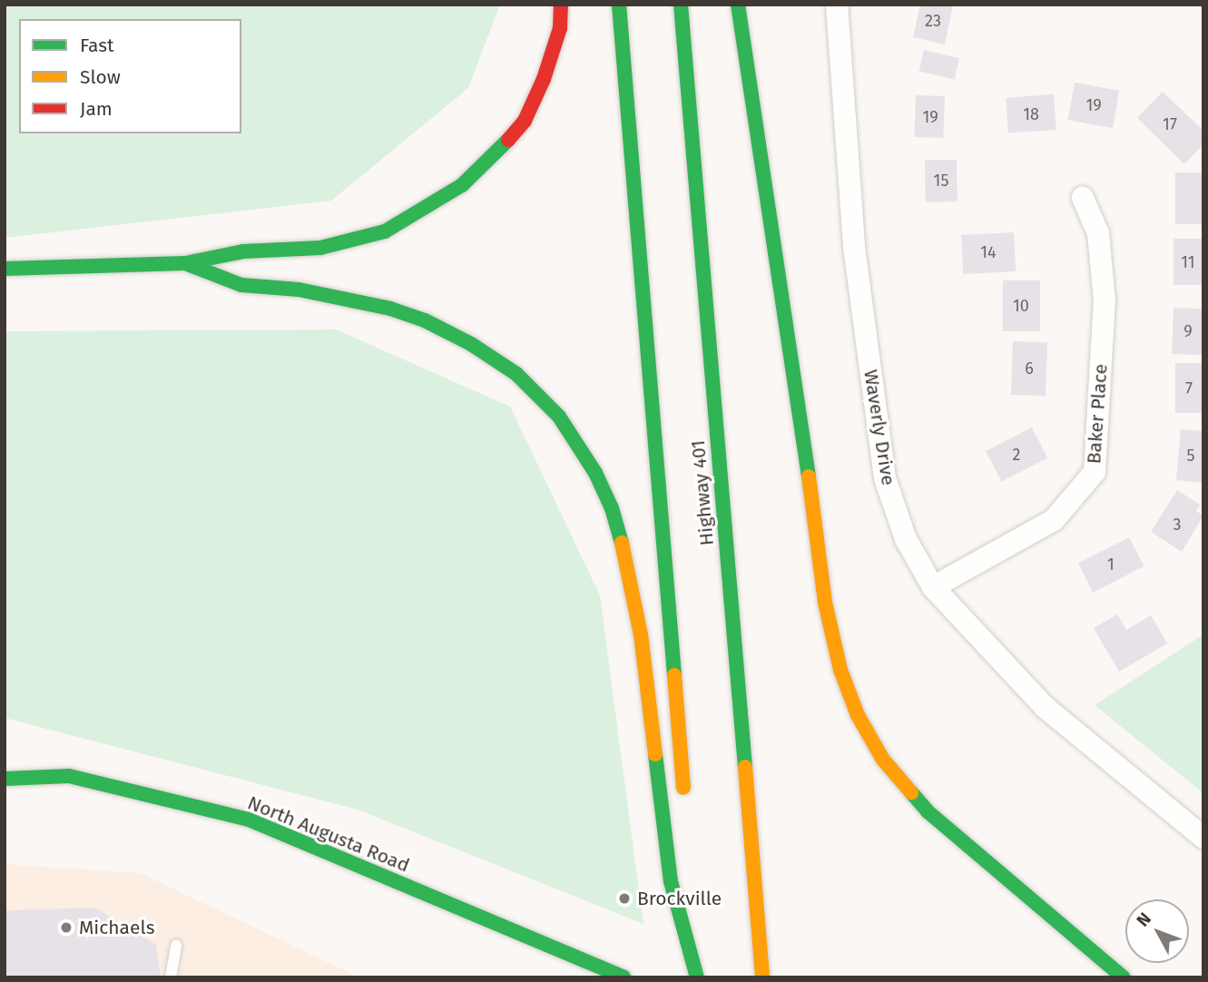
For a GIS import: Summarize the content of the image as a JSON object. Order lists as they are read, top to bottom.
{
  "streets": {
    "main road": ["Highway 401", "North Augusta Road"],
    "street": ["Baker Place", "Waverly Drive"]
  },
  "crossings": [
    ["Baker Place", "Waverly Drive"]
  ],
  "places": ["Brockville", "Michaels"],
  "house_numbers": [
    "23",
    "19",
    "18",
    "19",
    "17",
    "15",
    "14",
    "11",
    "10",
    "9",
    "6",
    "7",
    "2",
    "5",
    "3",
    "1"
  ],
  "legend": ["Fast", "Slow", "Jam"],
  "north": "top left"
}
